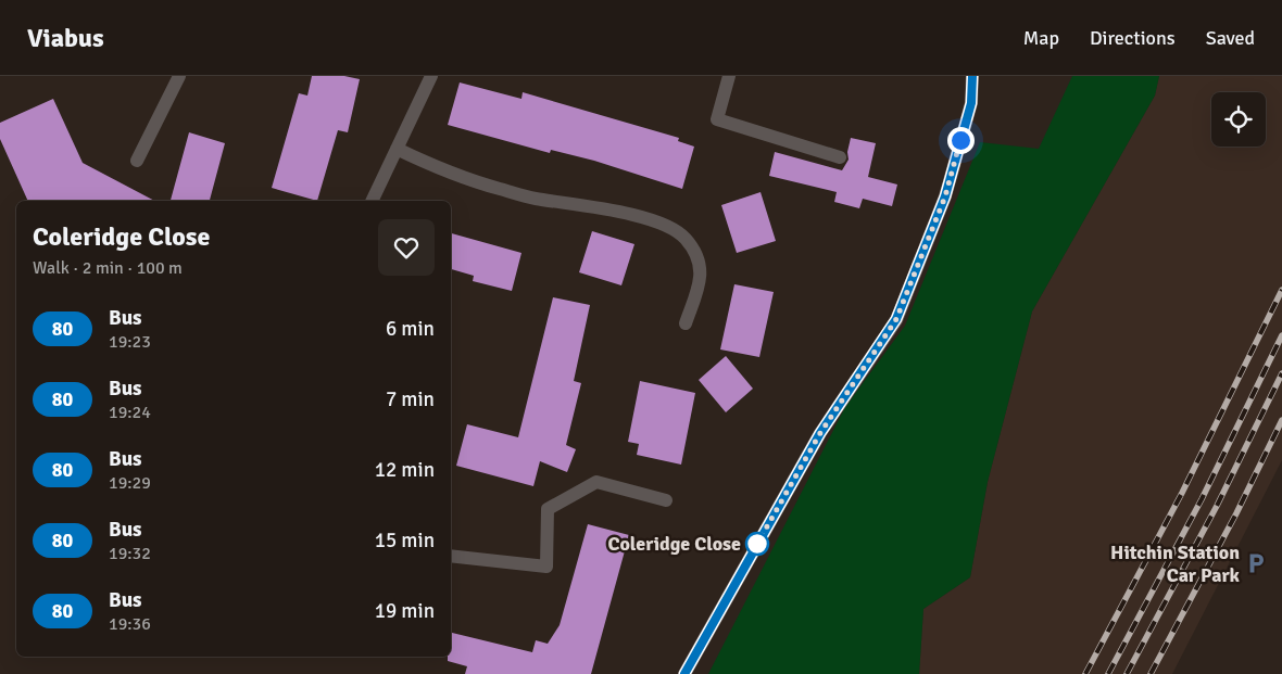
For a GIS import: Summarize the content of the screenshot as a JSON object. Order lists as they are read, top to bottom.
{
  "places": {
    "other": ["Coleridge Close"],
    "parking": ["Hitchin Station Car Park"]
  },
  "lines": ["bus line 80"],
  "page": {
    "header": "Viabus",
    "nav": ["Map", "Directions", "Saved"],
    "heading": ["Coleridge Close", "Walk · 2 min · 100 m"],
    "list": [
      {
        "mark": "80",
        "name": "Bus",
        "note": "19:23",
        "value": "6 min"
      },
      {
        "mark": "80",
        "name": "Bus",
        "note": "19:24",
        "value": "7 min"
      },
      {
        "mark": "80",
        "name": "Bus",
        "note": "19:29",
        "value": "12 min"
      },
      {
        "mark": "80",
        "name": "Bus",
        "note": "19:32",
        "value": "15 min"
      },
      {
        "mark": "80",
        "name": "Bus",
        "note": "19:36",
        "value": "19 min"
      }
    ]
  }
}
